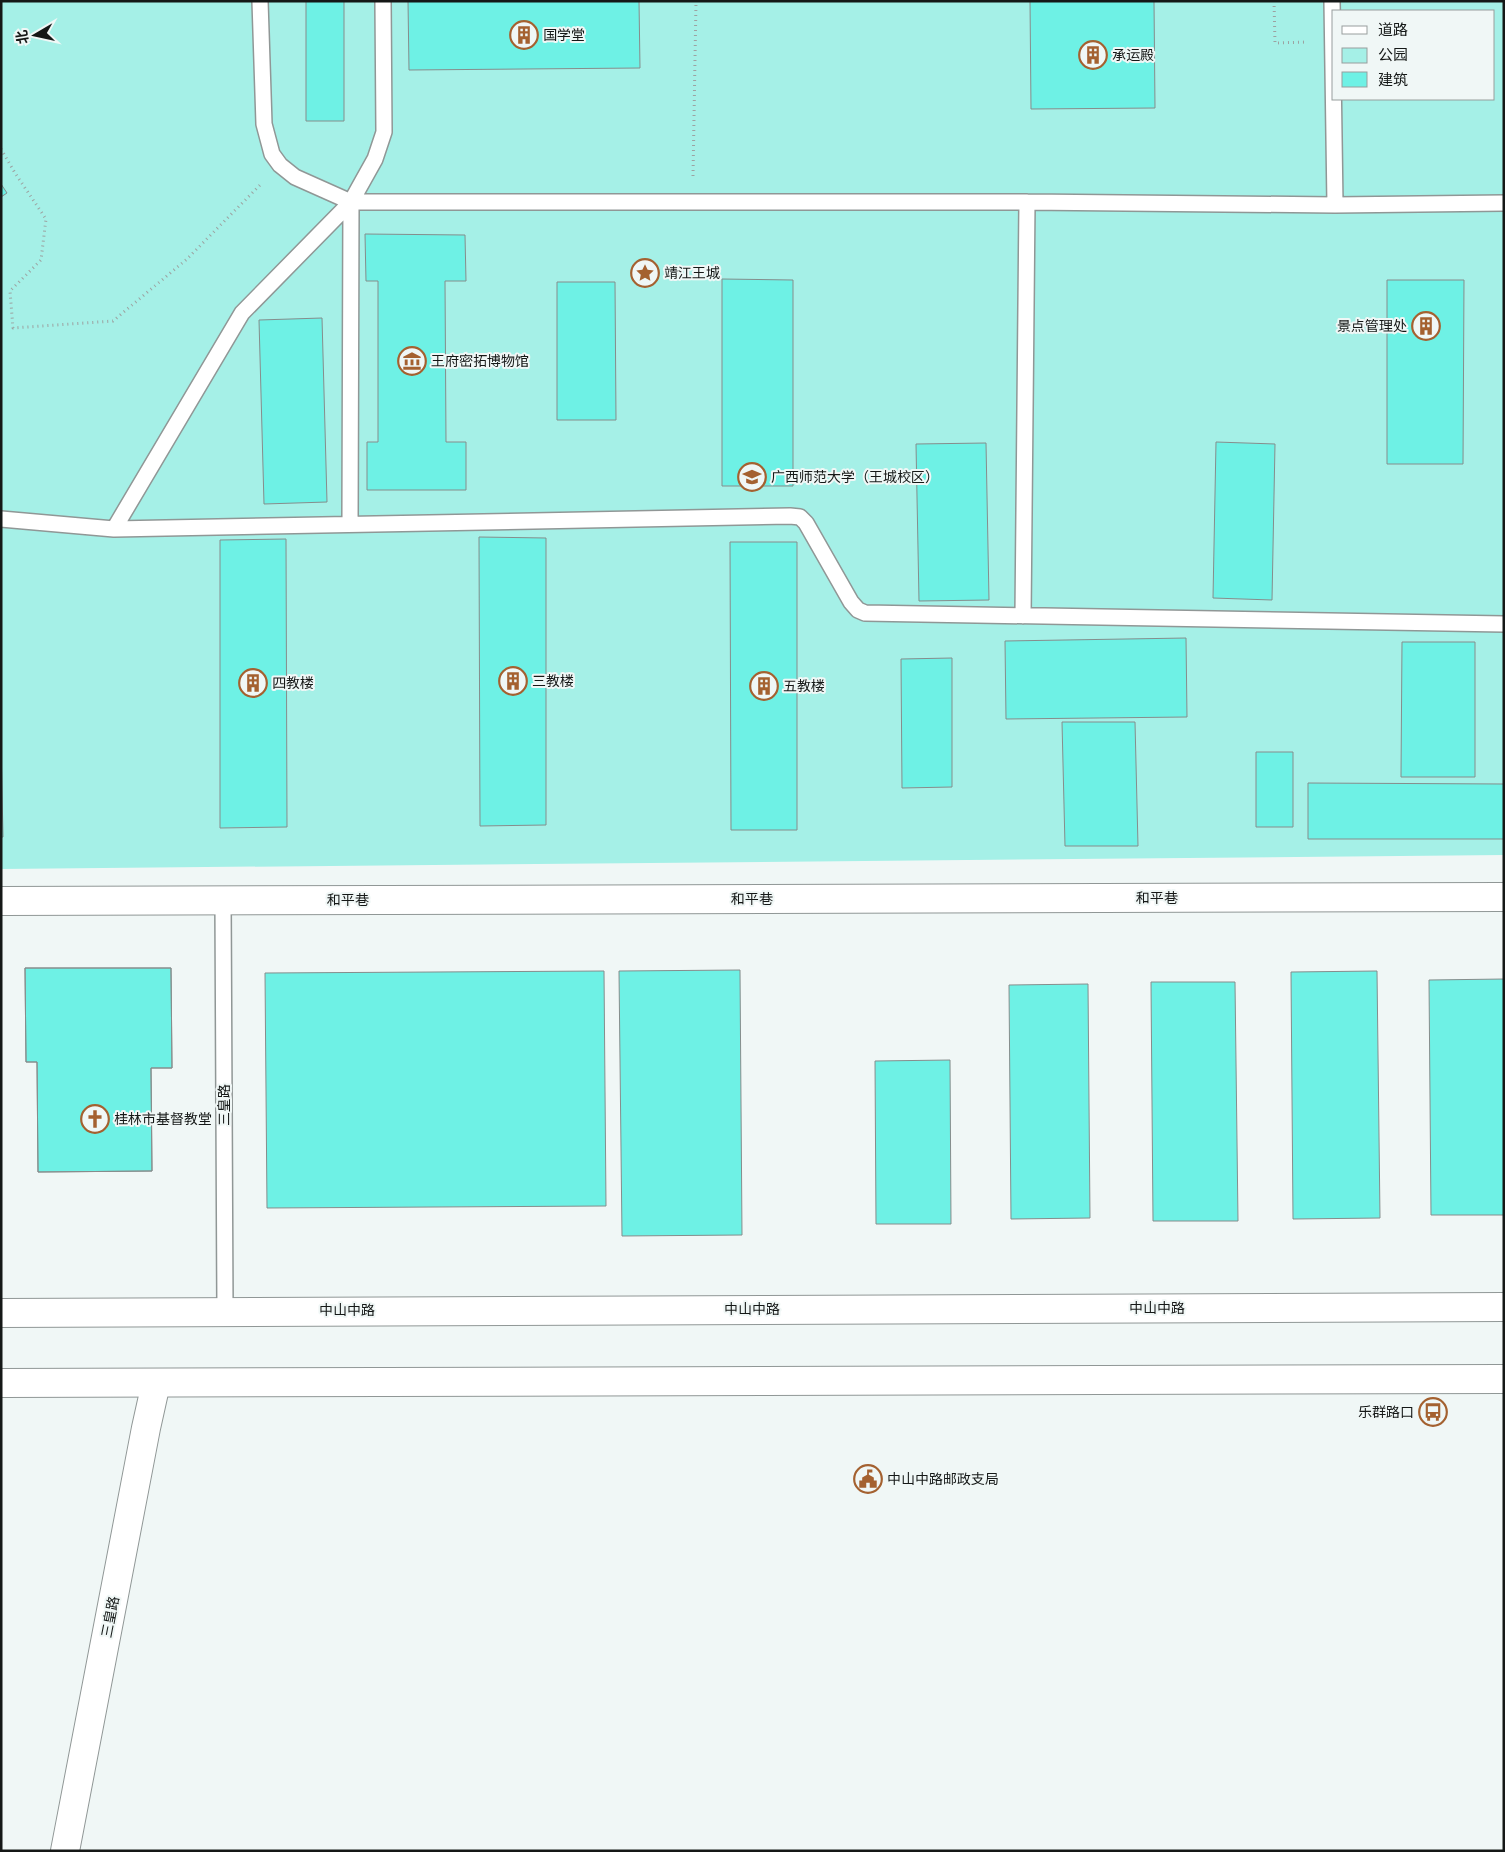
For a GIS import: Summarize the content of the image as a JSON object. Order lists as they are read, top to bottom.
{
  "streets": {
    "main road": ["和平巷", "三皇路", "中山中路"]
  },
  "crossings": [
    ["和平巷", "三皇路"],
    ["三皇路", "中山中路"]
  ],
  "places": {
    "building": [
      "国学堂",
      "承运殿",
      "景点管理处",
      "三教楼",
      "四教楼",
      "五教楼"
    ],
    "place": ["靖江王城"],
    "museum": ["王府密拓博物馆"],
    "school or university": ["广西师范大学（王城校区）"],
    "church": ["桂林市基督教堂"],
    "bus stop": ["乐群路口"],
    "public building": ["中山中路邮政支局"]
  },
  "legend": ["道路", "公园", "建筑"],
  "north": "left"
}
